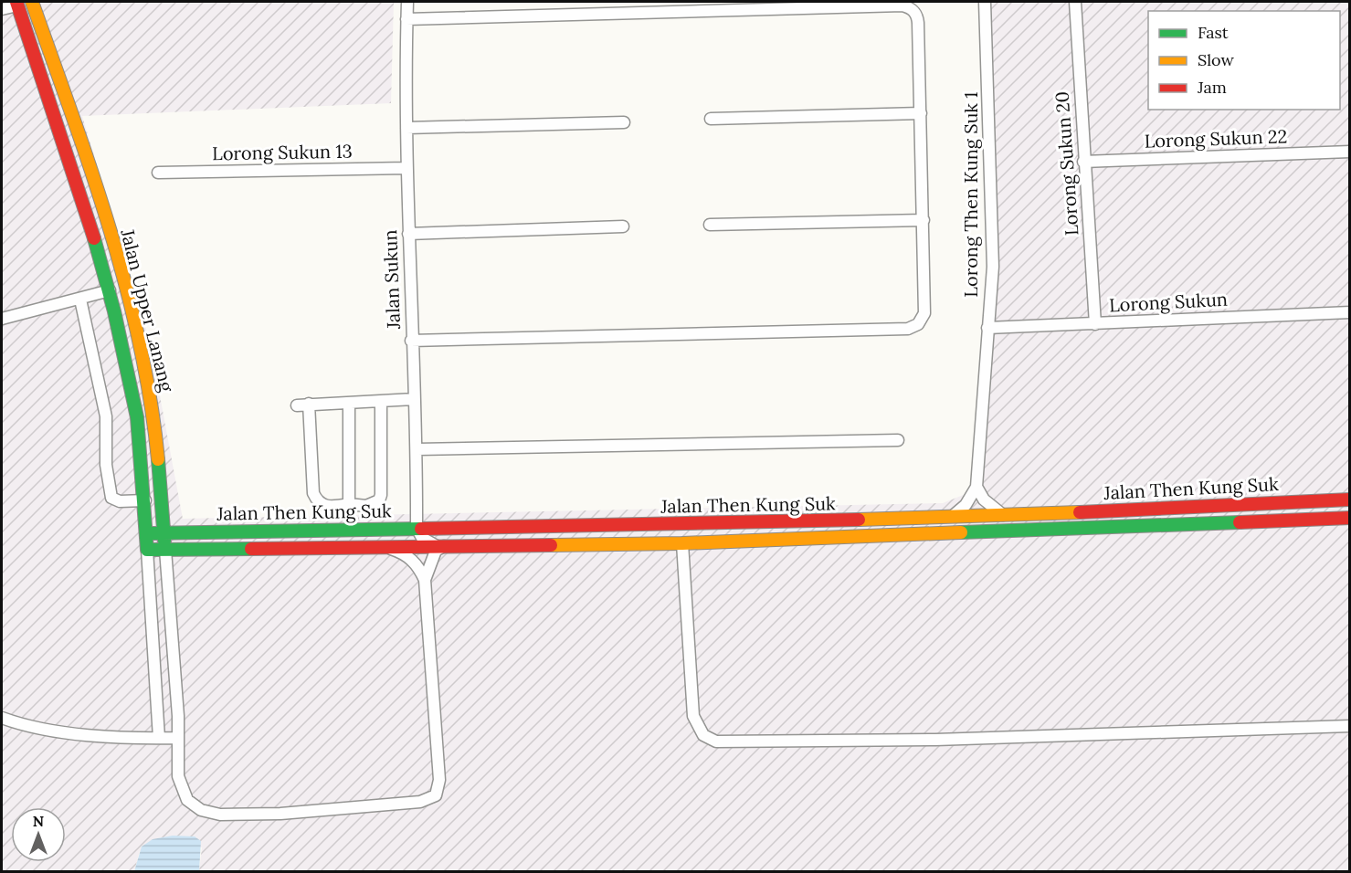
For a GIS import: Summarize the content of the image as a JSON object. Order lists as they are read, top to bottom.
{
  "streets": {
    "street": [
      "Lorong Sukun 22",
      "Lorong Sukun 13",
      "Lorong Sukun 20",
      "Lorong Then Kung Suk 1",
      "Jalan Sukun",
      "Lorong Sukun",
      "Jalan Upper Lanang",
      "Jalan Then Kung Suk"
    ]
  },
  "crossings": [
    ["Lorong Sukun 22", "Lorong Sukun 20"],
    ["Lorong Sukun 13", "Jalan Sukun"],
    ["Lorong Sukun 20", "Lorong Sukun"],
    ["Lorong Then Kung Suk 1", "Lorong Sukun"],
    ["Jalan Sukun", "Jalan Then Kung Suk"],
    ["Jalan Upper Lanang", "Jalan Then Kung Suk"]
  ],
  "legend": ["Fast", "Slow", "Jam"],
  "north": "top"
}
